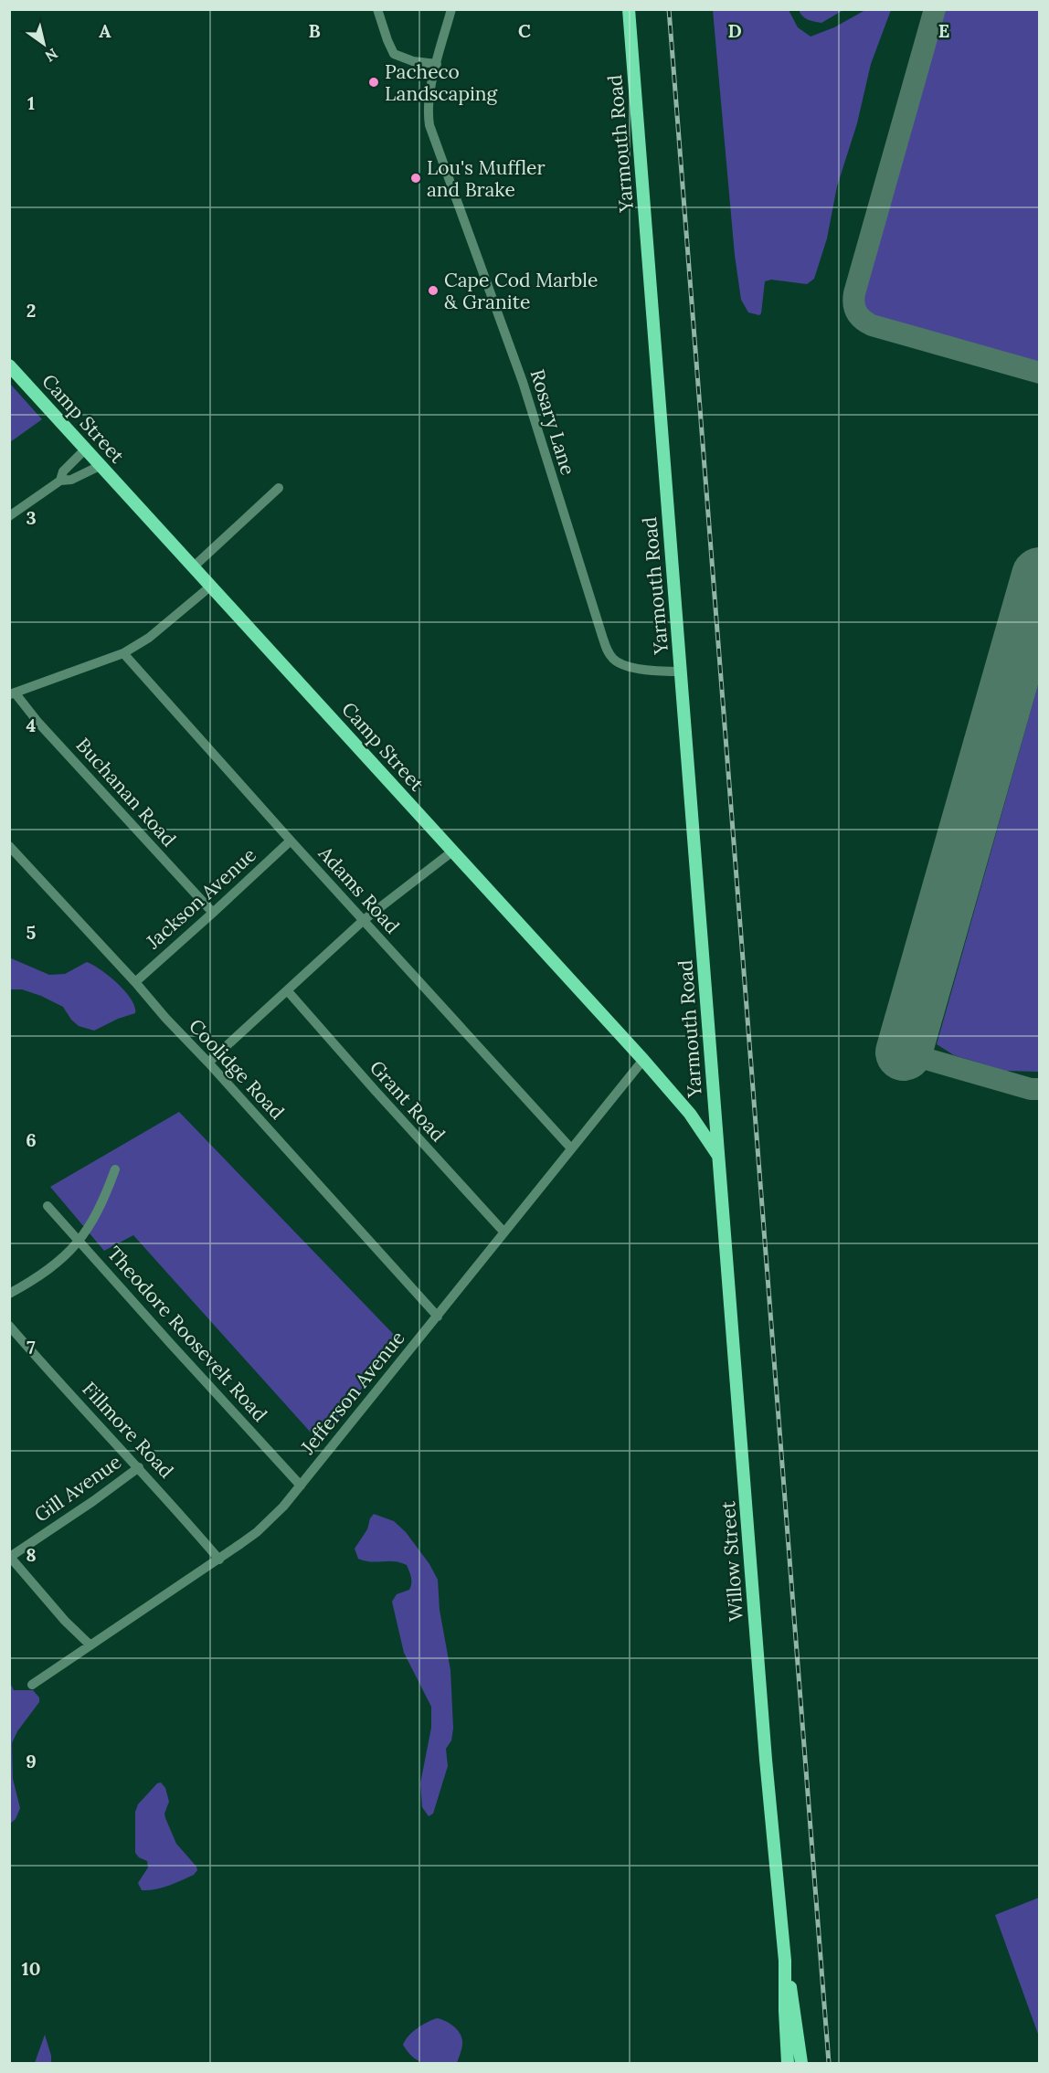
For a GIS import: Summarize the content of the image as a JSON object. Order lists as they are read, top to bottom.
{
  "streets": {
    "main road": ["Yarmouth Road", "Camp Street", "Willow Street"],
    "street": [
      "Rosary Lane",
      "Buchanan Road",
      "Adams Road",
      "Jackson Avenue",
      "Coolidge Road",
      "Grant Road",
      "Theodore Roosevelt Road",
      "Jefferson Avenue",
      "Fillmore Road",
      "Gill Avenue"
    ]
  },
  "crossings": [
    ["Yarmouth Road", "Camp Street"],
    ["Yarmouth Road", "Rosary Lane"],
    ["Yarmouth Road", "Willow Street"],
    ["Camp Street", "Jefferson Avenue"],
    ["Camp Street", "Willow Street"],
    ["Buchanan Road", "Jackson Avenue"],
    ["Adams Road", "Jackson Avenue"],
    ["Adams Road", "Jefferson Avenue"],
    ["Jackson Avenue", "Coolidge Road"],
    ["Coolidge Road", "Jefferson Avenue"],
    ["Grant Road", "Jefferson Avenue"],
    ["Theodore Roosevelt Road", "Jefferson Avenue"],
    ["Jefferson Avenue", "Fillmore Road"],
    ["Fillmore Road", "Gill Avenue"]
  ],
  "places": ["Pacheco Landscaping", "Lou's Muffler and Brake", "Cape Cod Marble & Granite"],
  "north": "bottom right",
  "grid": {
    "columns": [
      "A",
      "B",
      "C",
      "D",
      "E"
    ],
    "rows": [
      "1",
      "2",
      "3",
      "4",
      "5",
      "6",
      "7",
      "8",
      "9",
      "10"
    ]
  }
}
